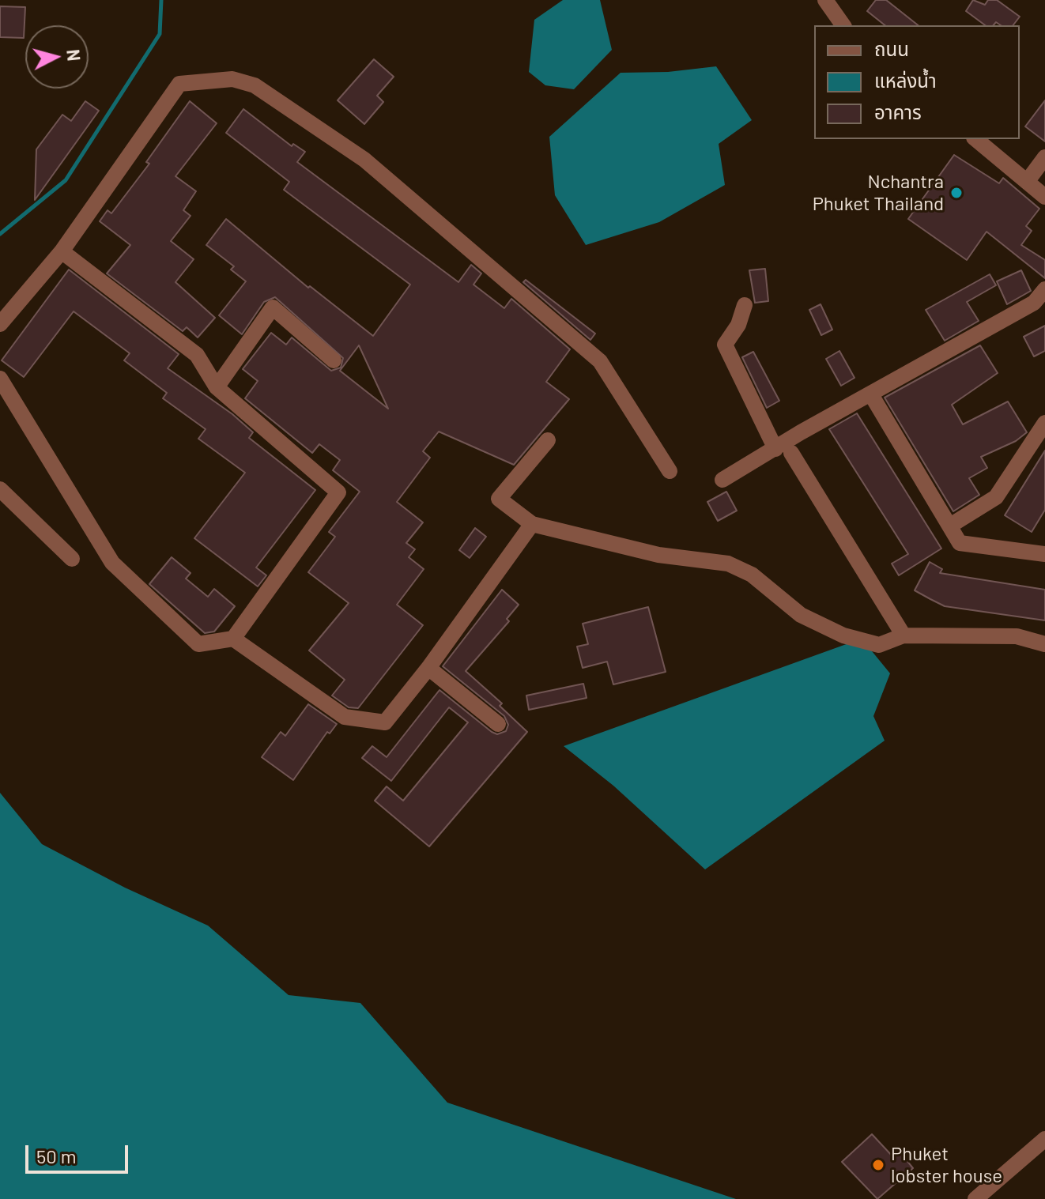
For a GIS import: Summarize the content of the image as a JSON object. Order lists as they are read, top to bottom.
{
  "places": ["Nchantra Phuket Thailand", "Phuket lobster house"],
  "legend": ["ถนน", "แหล่งน้ำ", "อาคาร"],
  "scale_bar": "50 m",
  "north": "right"
}
